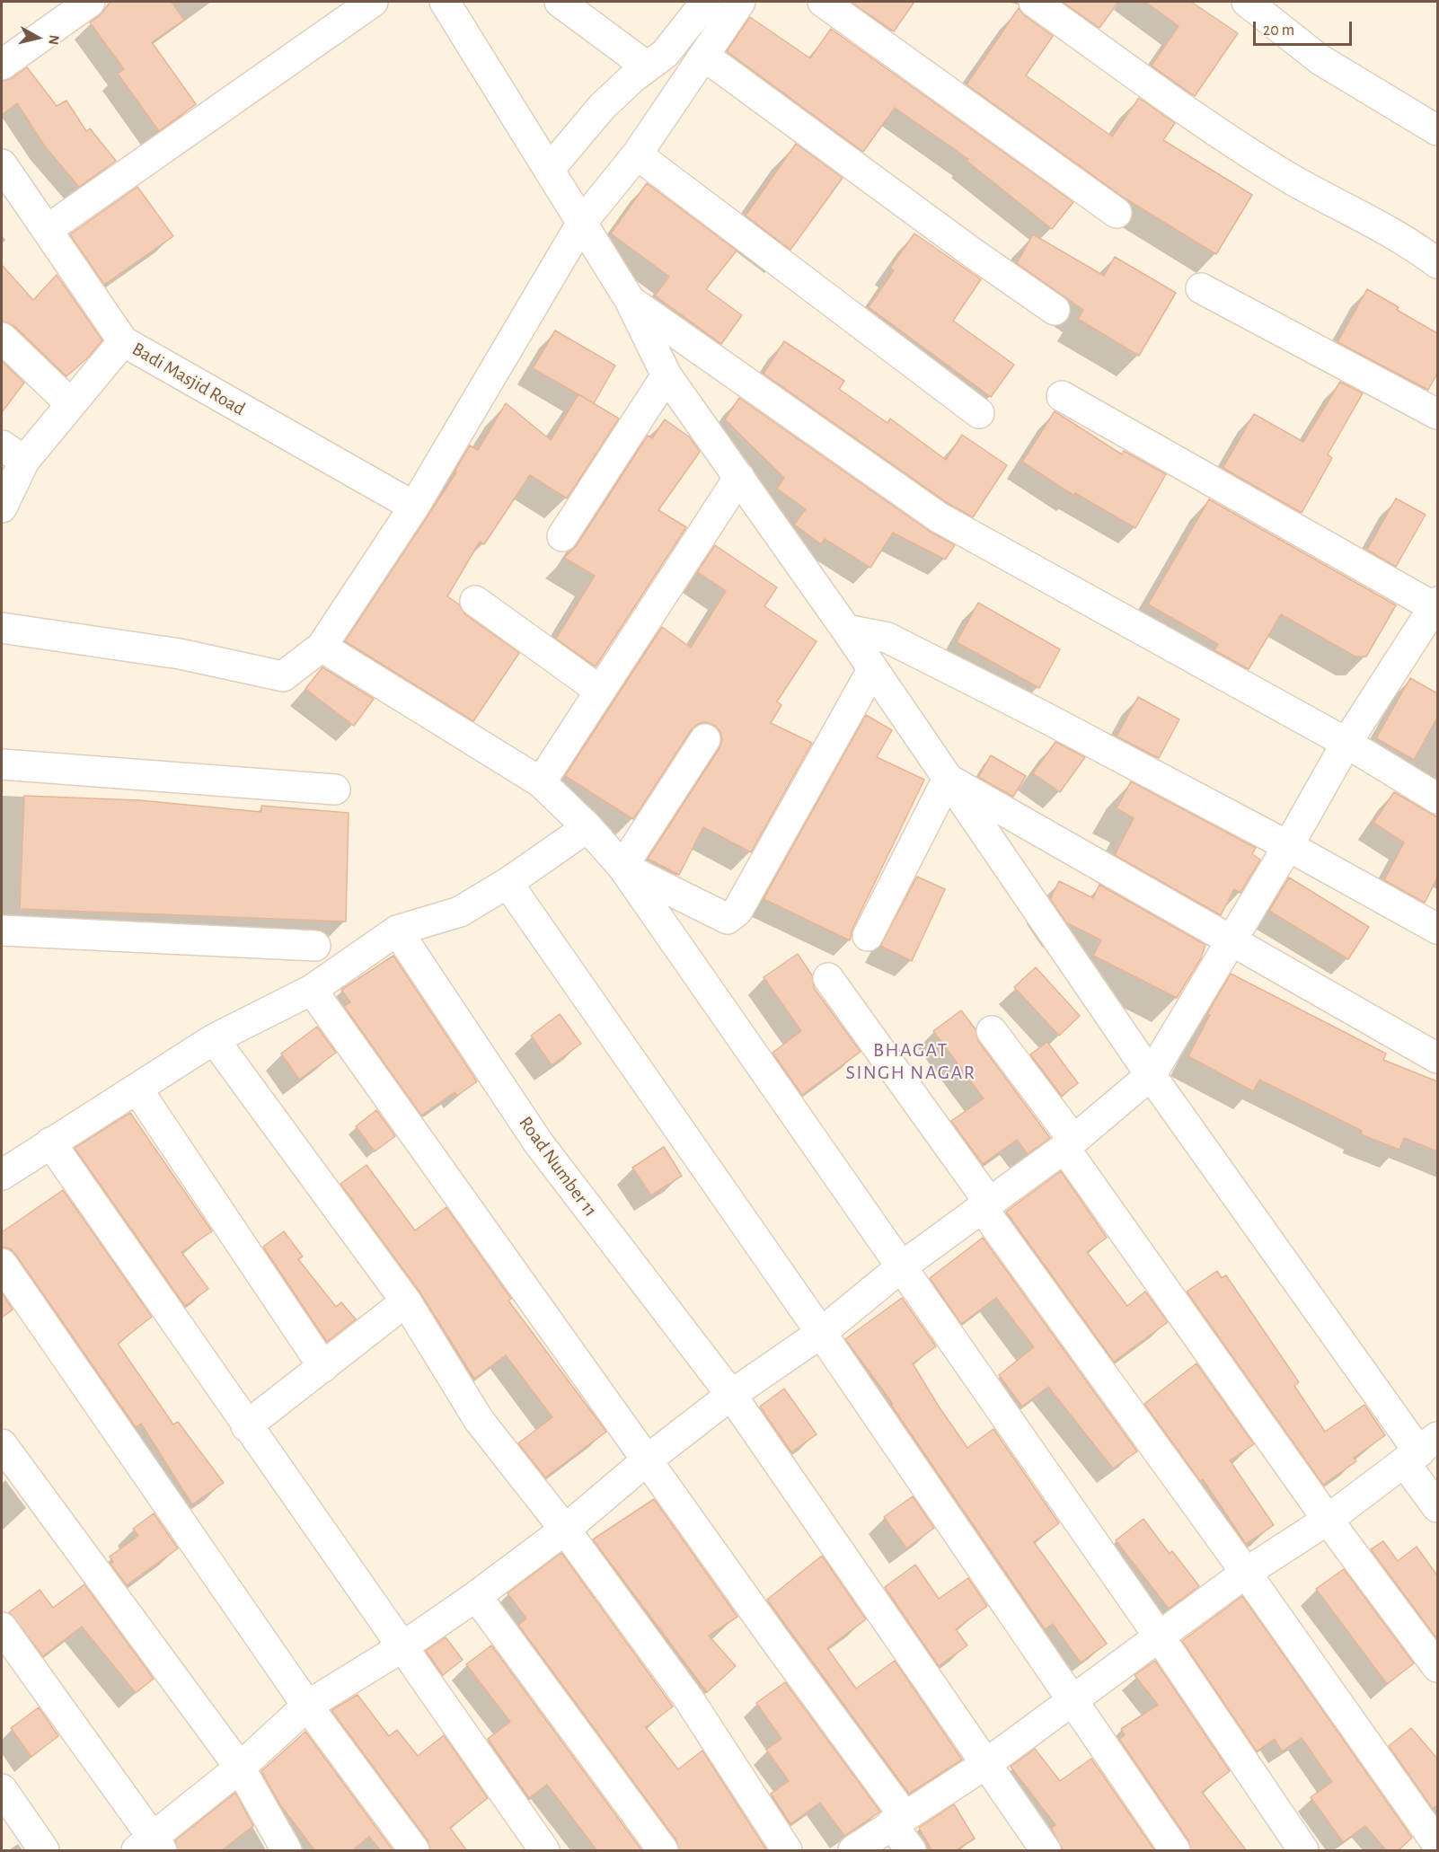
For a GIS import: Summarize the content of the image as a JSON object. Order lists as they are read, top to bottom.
{
  "streets": {
    "street": ["Badi Masjid Road", "Road Number 11"]
  },
  "districts": ["BHAGAT SINGH NAGAR"],
  "scale_bar": "20 m",
  "north": "right"
}
